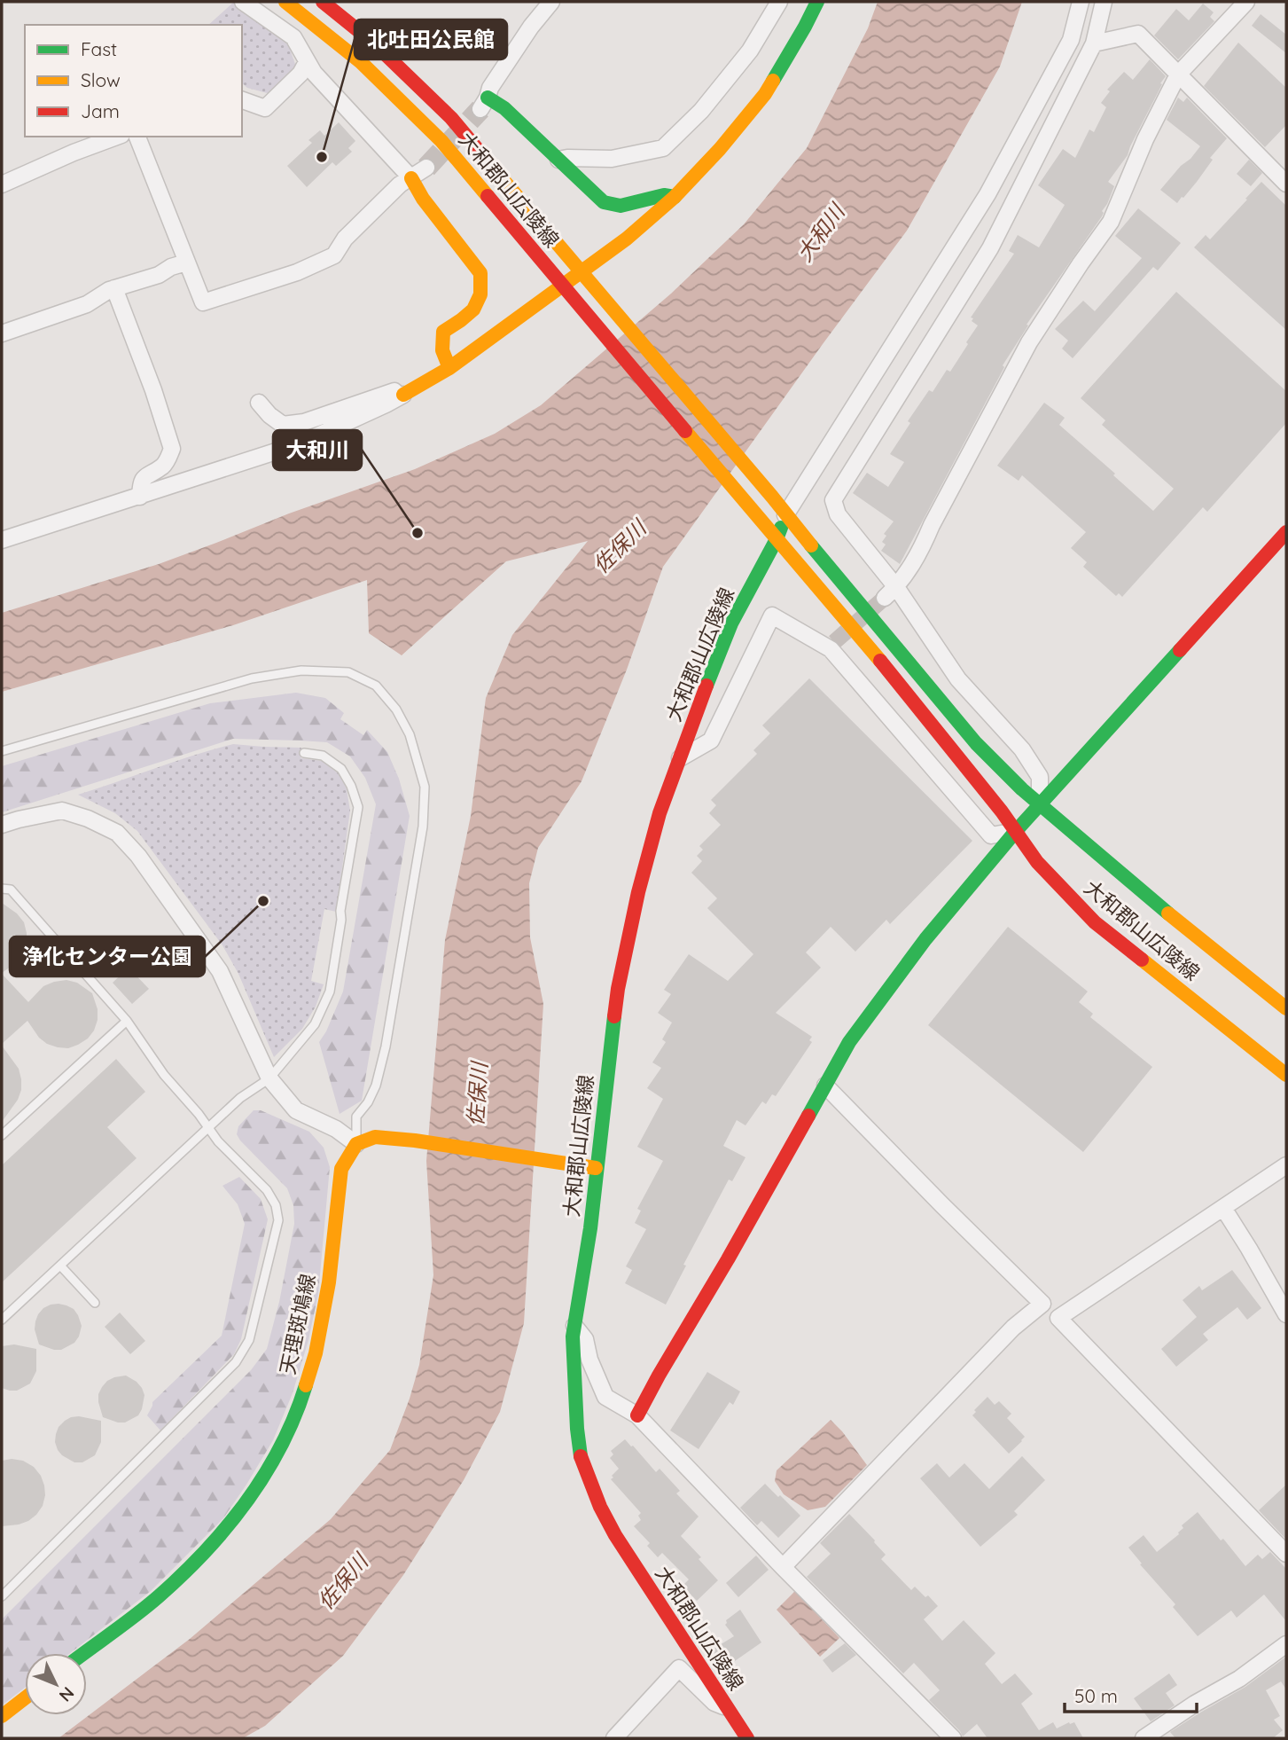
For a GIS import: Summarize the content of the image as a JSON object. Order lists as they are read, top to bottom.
{
  "streets": {
    "main road": ["大和郡山広陵線", "天理斑鳩線"]
  },
  "water": ["大和川", "佐保川"],
  "places": ["北吐田公民館", "大和川", "浄化センター公園"],
  "legend": ["Fast", "Slow", "Jam"],
  "scale_bar": "50 m",
  "north": "bottom right"
}
